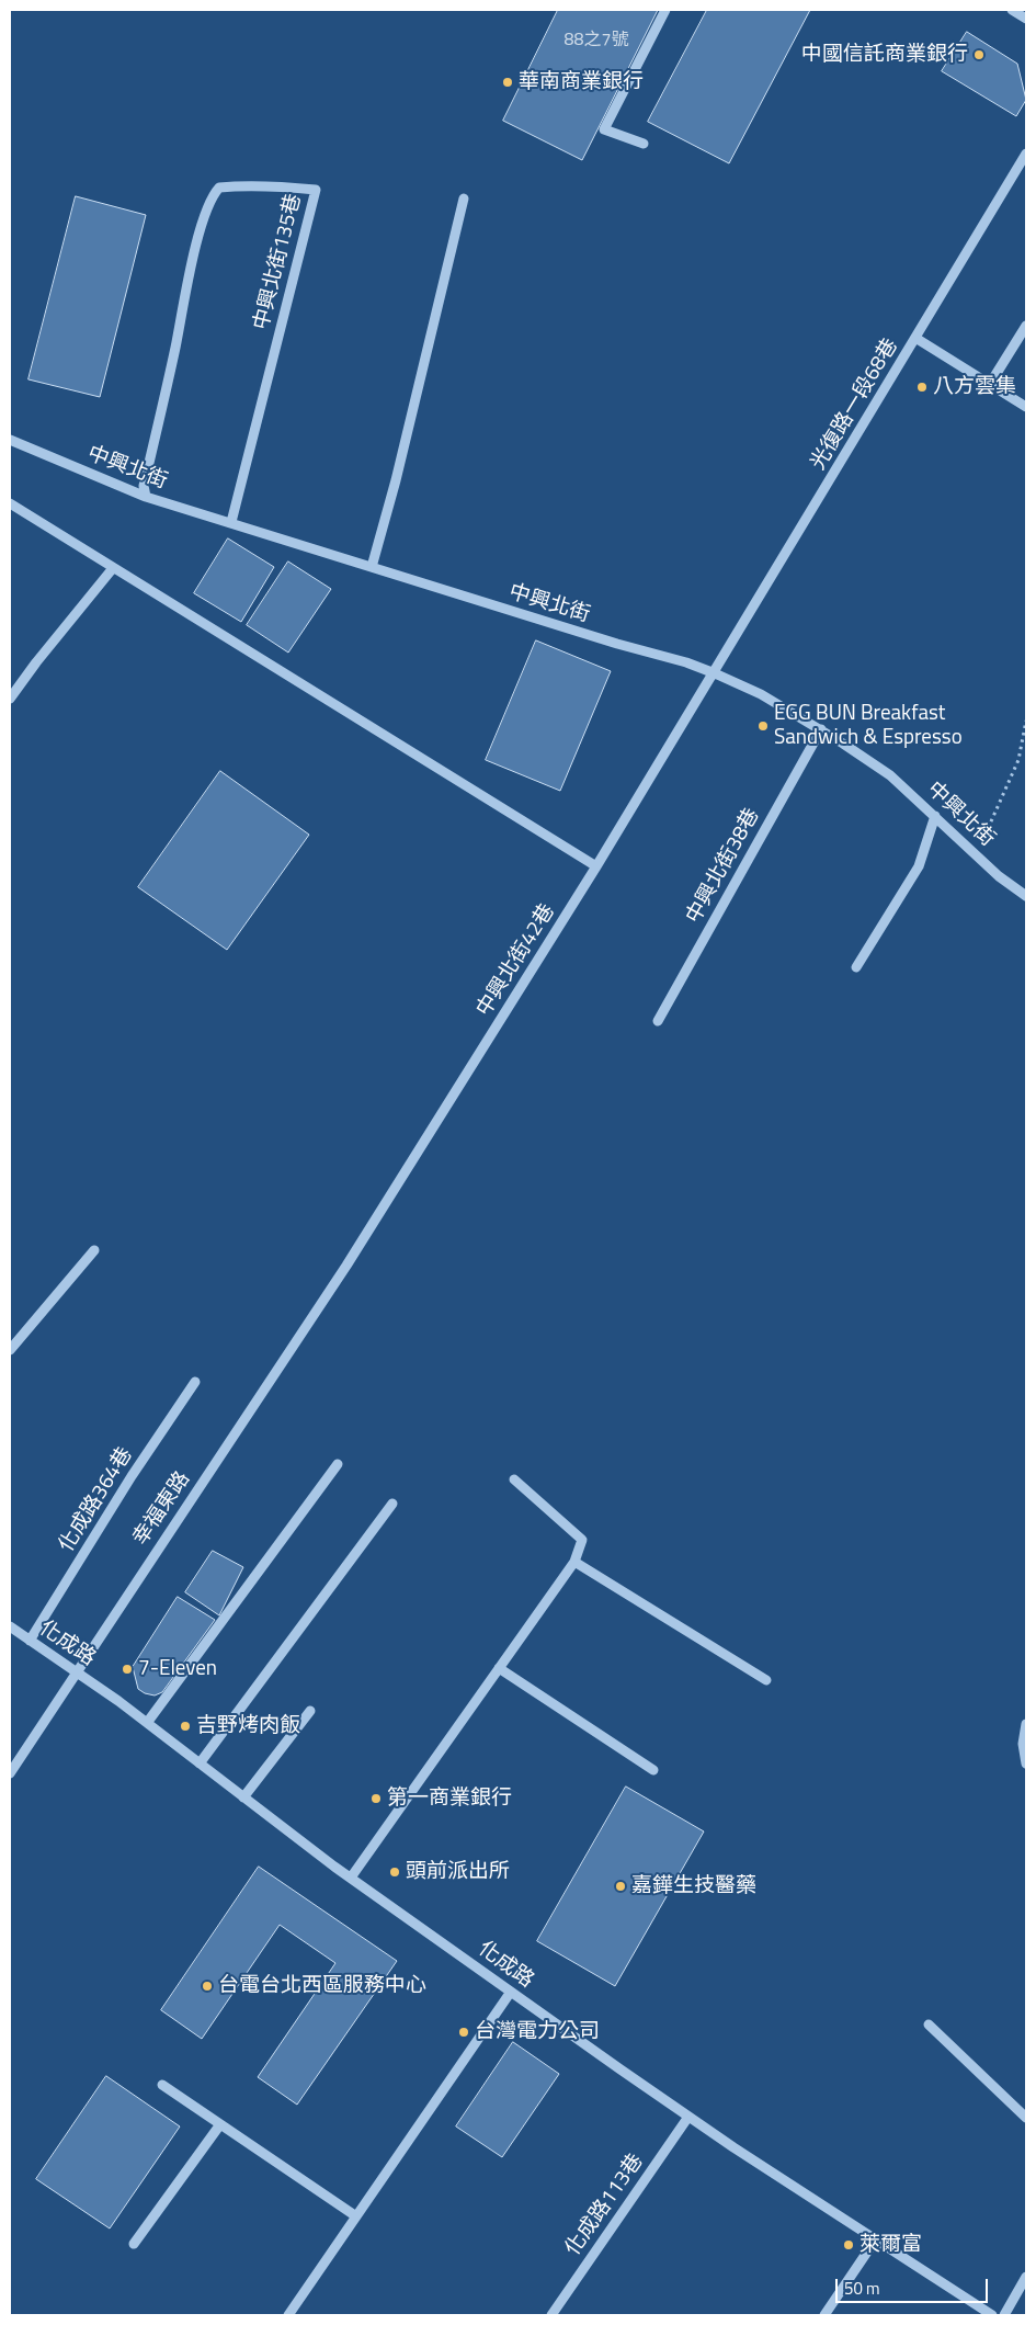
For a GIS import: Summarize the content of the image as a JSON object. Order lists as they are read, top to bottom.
{
  "streets": {
    "street": [
      "中興北街135巷",
      "光復路一段68巷",
      "中興北街",
      "中興北街38巷",
      "中興北街42巷",
      "化成路364巷",
      "幸福東路",
      "化成路",
      "化成路113巷"
    ]
  },
  "crossings": [
    ["中興北街135巷", "中興北街"],
    ["光復路一段68巷", "中興北街"],
    ["光復路一段68巷", "中興北街42巷"],
    ["中興北街", "中興北街38巷"],
    ["中興北街", "中興北街42巷"],
    ["中興北街42巷", "幸福東路"],
    ["化成路364巷", "化成路"],
    ["幸福東路", "化成路"],
    ["化成路", "化成路113巷"]
  ],
  "places": [
    "中國信託商業銀行",
    "華南商業銀行",
    "八方雲集",
    "EGG BUN Breakfast Sandwich & Espresso",
    "7-Eleven",
    "吉野烤肉飯",
    "第一商業銀行",
    "頭前派出所",
    "嘉鏵生技醫藥",
    "台電台北西區服務中心",
    "台灣電力公司",
    "萊爾富"
  ],
  "house_numbers": ["88之7號"],
  "scale_bar": "50 m"
}
